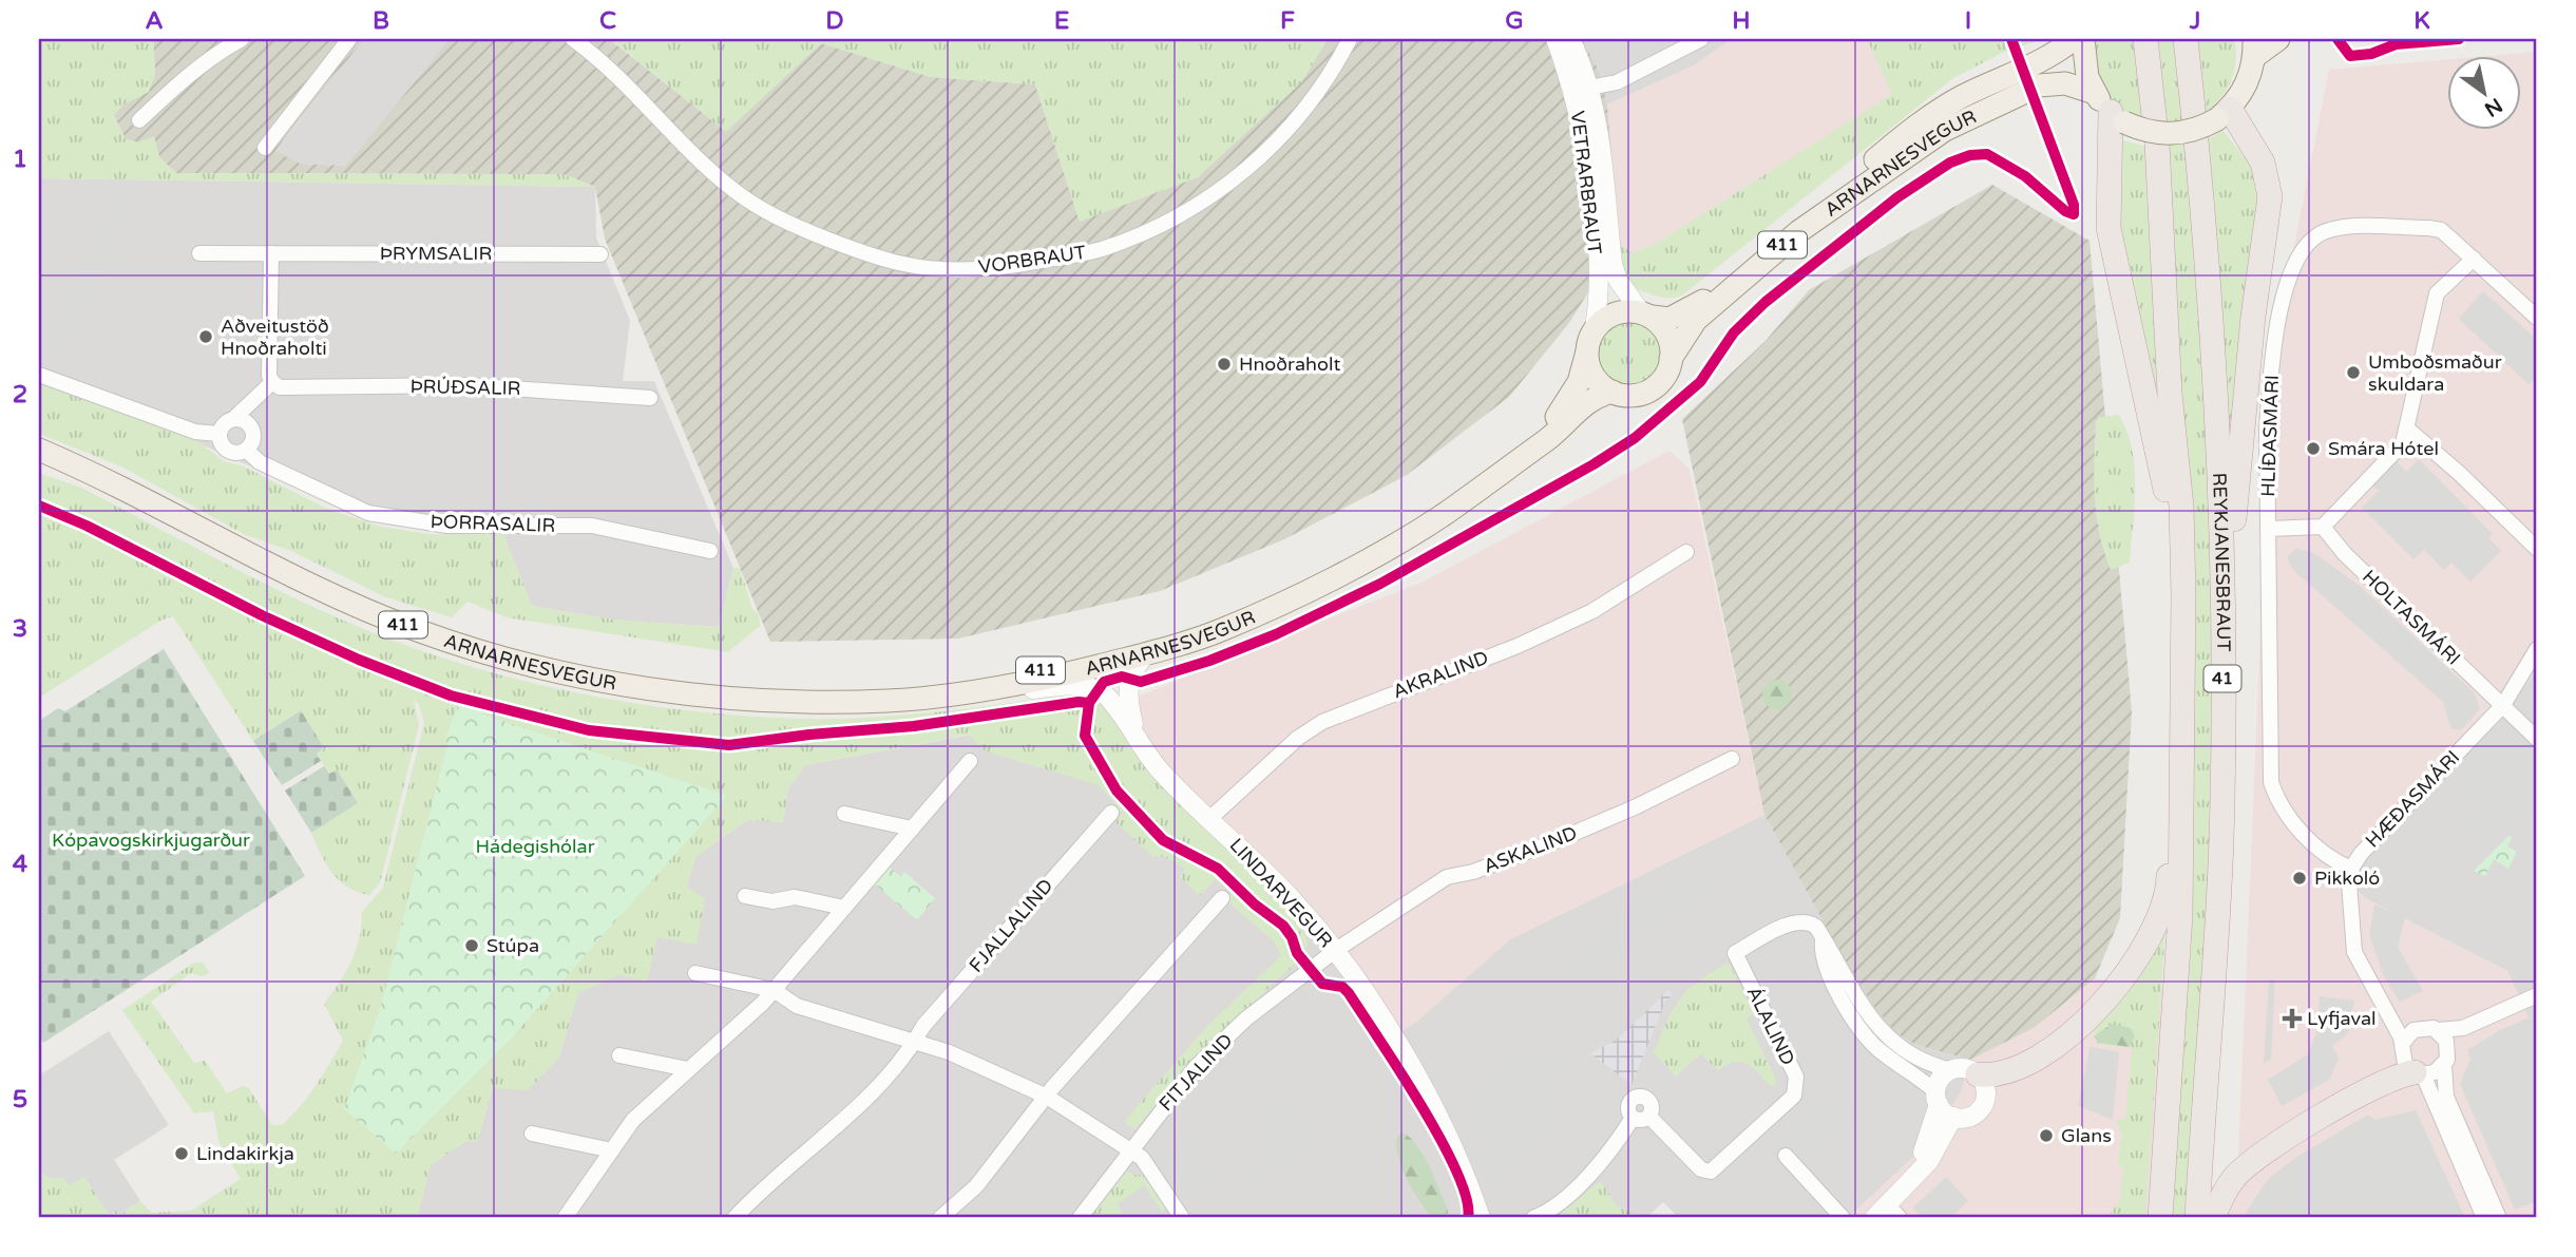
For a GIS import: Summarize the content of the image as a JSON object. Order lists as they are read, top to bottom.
{
  "streets": {
    "highway": ["REYKJANESBRAUT", "41"],
    "main road": ["ARNARNESVEGUR", "411"],
    "street": [
      "VETRARBRAUT",
      "ÞRYMSALIR",
      "VORBRAUT",
      "ÞRÚÐSALIR",
      "HLÍÐASMÁRI",
      "ÞORRASALIR",
      "HOLTASMÁRI",
      "AKRALIND",
      "HÆÐASMÁRI",
      "ASKALIND",
      "LINDARVEGUR",
      "FJALLALIND",
      "ÁLALIND",
      "FITJALIND"
    ]
  },
  "crossings": [
    ["ARNARNESVEGUR", "VETRARBRAUT"],
    ["ARNARNESVEGUR", "411"],
    ["ARNARNESVEGUR", "LINDARVEGUR"],
    ["VETRARBRAUT", "411"],
    ["HLÍÐASMÁRI", "HÆÐASMÁRI"],
    ["HOLTASMÁRI", "HÆÐASMÁRI"],
    ["AKRALIND", "LINDARVEGUR"],
    ["ASKALIND", "LINDARVEGUR"],
    ["ASKALIND", "FITJALIND"],
    ["LINDARVEGUR", "FITJALIND"]
  ],
  "parks": ["Kópavogskirkjugarður", "Hádegishólar"],
  "places": {
    "other": [
      "Aðveitustöð Hnoðraholti",
      "Hnoðraholt",
      "Umboðsmaður skuldara",
      "Smára Hótel",
      "Pikkoló",
      "Stúpa",
      "Glans",
      "Lindakirkja"
    ],
    "health": ["Lyfjaval"]
  },
  "north": "bottom right",
  "grid": {
    "columns": [
      "A",
      "B",
      "C",
      "D",
      "E",
      "F",
      "G",
      "H",
      "I",
      "J",
      "K"
    ],
    "rows": [
      "1",
      "2",
      "3",
      "4",
      "5"
    ]
  }
}
